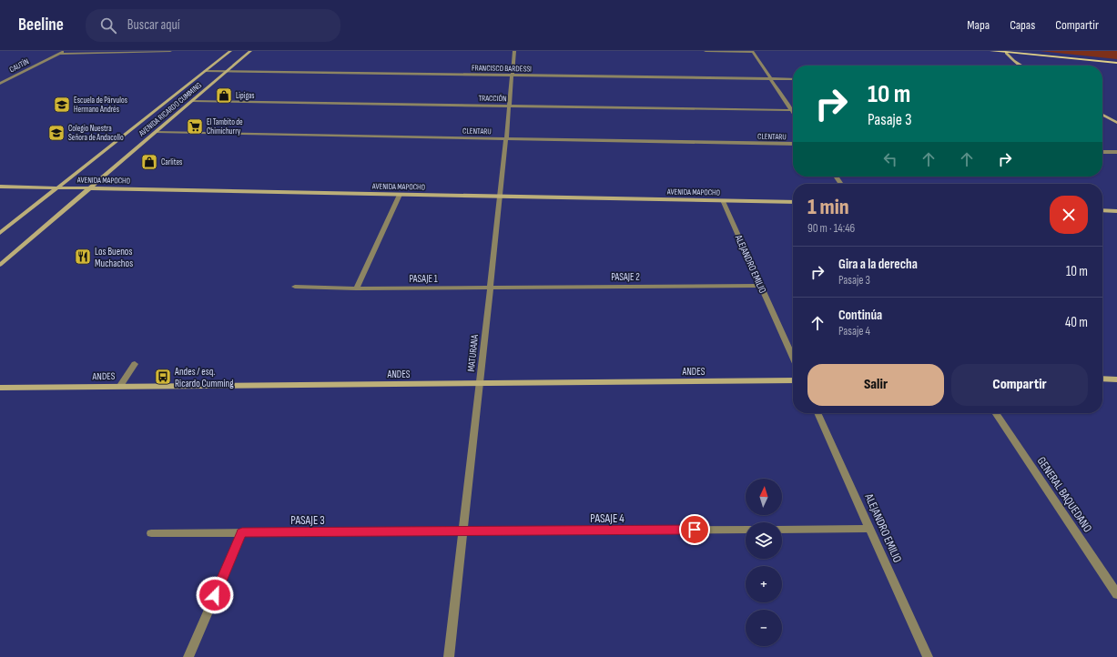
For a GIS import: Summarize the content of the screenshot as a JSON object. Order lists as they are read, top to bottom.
{
  "streets": {
    "main road": ["AVENIDA RICARDO CUMMING", "AVENIDA MAPOCHO", "ANDES"],
    "street": [
      "CAUTÍN",
      "FRANCISCO BARDESSI",
      "TRACCIÓN",
      "CLENTARU",
      "ALEJANDRO EMILIO",
      "PASAJE 2",
      "PASAJE 1",
      "MATURANA",
      "GENERAL BAQUEDANO",
      "PASAJE 4",
      "PASAJE 3"
    ]
  },
  "crossings": [
    ["FRANCISCO BARDESSI", "AVENIDA RICARDO CUMMING"],
    ["FRANCISCO BARDESSI", "MATURANA"],
    ["TRACCIÓN", "AVENIDA RICARDO CUMMING"],
    ["TRACCIÓN", "MATURANA"],
    ["AVENIDA RICARDO CUMMING", "CLENTARU"],
    ["AVENIDA RICARDO CUMMING", "AVENIDA MAPOCHO"],
    ["CLENTARU", "MATURANA"],
    ["AVENIDA MAPOCHO", "ALEJANDRO EMILIO"],
    ["AVENIDA MAPOCHO", "MATURANA"],
    ["ALEJANDRO EMILIO", "PASAJE 2"],
    ["PASAJE 2", "PASAJE 1"],
    ["PASAJE 2", "MATURANA"],
    ["PASAJE 1", "MATURANA"],
    ["MATURANA", "ANDES"],
    ["MATURANA", "PASAJE 4"],
    ["MATURANA", "PASAJE 3"],
    ["PASAJE 4", "PASAJE 3"]
  ],
  "places": {
    "shop": ["Lipigas", "Carlites"],
    "school or university": ["Escuela de Párvulos Hermano Andrés", "Colegio Nuestra Señora de Andacollo"],
    "supermarket": ["El Tambito de Chimichurry"],
    "restaurant": ["Los Buenos Muchachos"],
    "bus stop": ["Andes / esq. Ricardo Cumming"]
  },
  "north": "top",
  "page": {
    "header": "Beeline",
    "search": "Buscar aquí",
    "nav": ["Mapa", "Capas", "Compartir"],
    "turn": ["10 m", "Pasaje 3"],
    "heading": ["1 min", "90 m · 14:46"],
    "list": [
      {
        "name": "Gira a la derecha",
        "note": "Pasaje 3",
        "value": "10 m"
      },
      {
        "name": "Continúa",
        "note": "Pasaje 4",
        "value": "40 m"
      }
    ],
    "buttons": ["Salir", "Compartir"],
    "map_buttons": ["+", "−"]
  }
}
